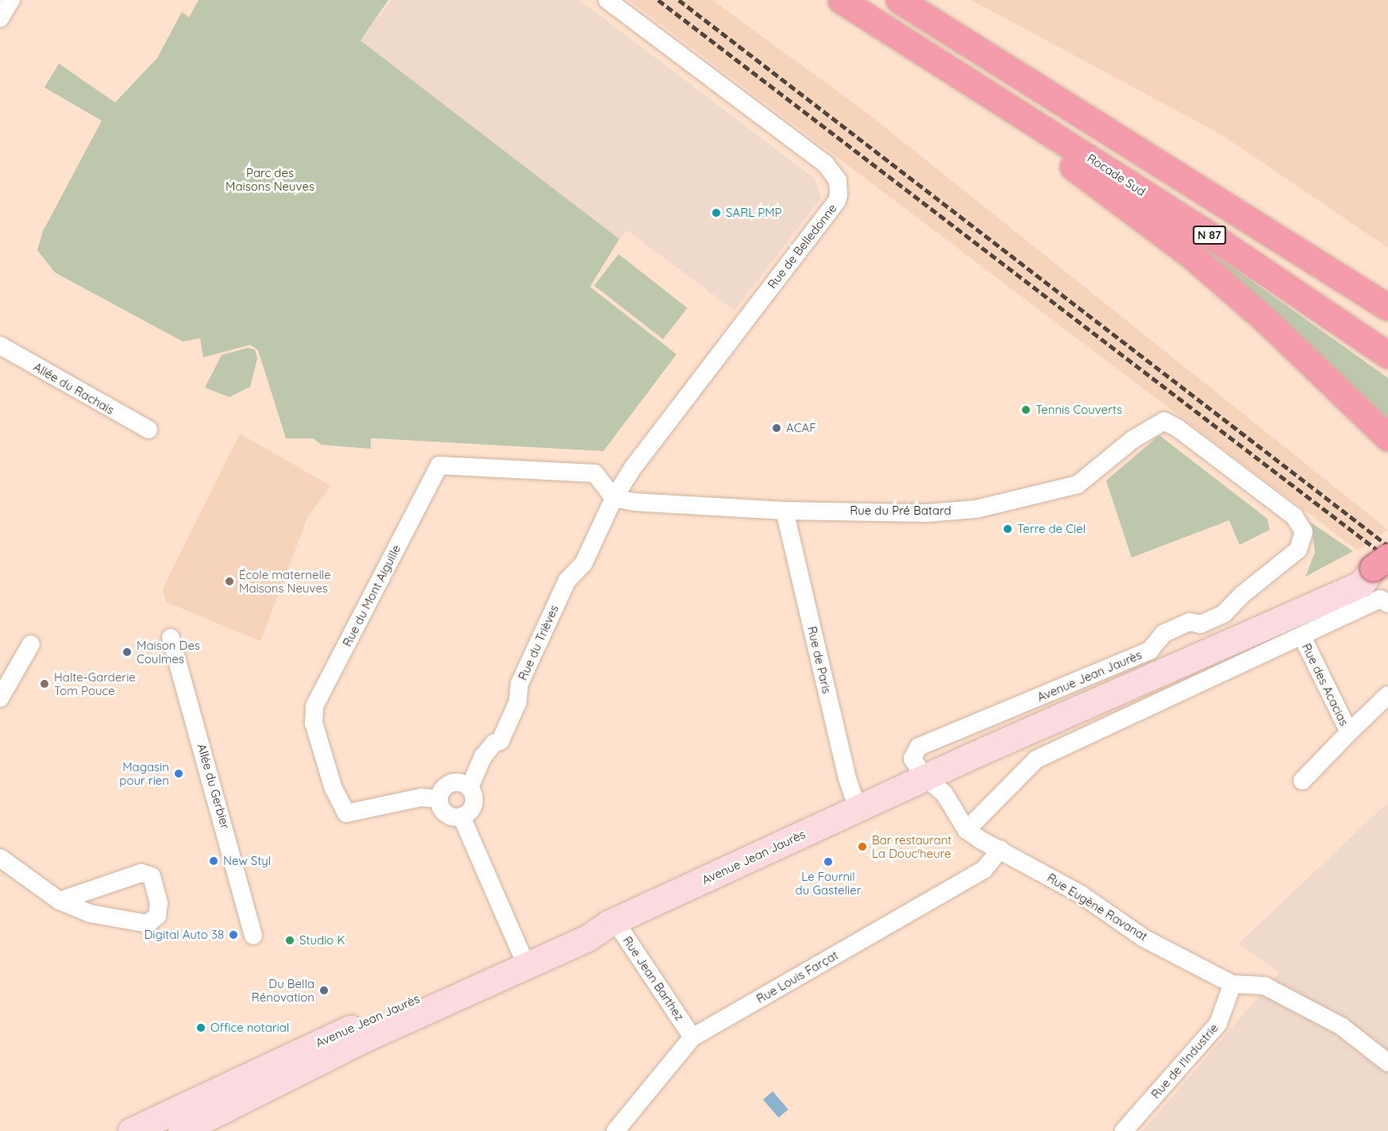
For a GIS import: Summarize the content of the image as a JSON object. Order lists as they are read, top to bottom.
{
  "streets": {
    "highway": ["Rocade Sud", "N 87"],
    "main road": ["Avenue Jean Jaurès"],
    "street": [
      "Rue de Belledonne",
      "Allée du Rachais",
      "Rue du Pré Batard",
      "Rue du Mont Aiguille",
      "Rue du Trièves",
      "Rue de Paris",
      "Rue des Acacias",
      "Allée du Gerbier",
      "Rue Eugène Ravanat",
      "Rue Louis Farçat",
      "Rue Jean Barthez",
      "Rue de l'Industrie"
    ]
  },
  "crossings": [
    ["Rue de Belledonne", "Rue du Pré Batard"],
    ["Rue de Belledonne", "Rue du Mont Aiguille"],
    ["Rue de Belledonne", "Rue du Trièves"],
    ["Rue du Pré Batard", "Rue du Mont Aiguille"],
    ["Rue du Pré Batard", "Rue du Trièves"],
    ["Rue du Pré Batard", "Rue de Paris"],
    ["Rue du Pré Batard", "Avenue Jean Jaurès"],
    ["Rue du Mont Aiguille", "Rue du Trièves"],
    ["Rue de Paris", "Avenue Jean Jaurès"],
    ["Avenue Jean Jaurès", "Rue Eugène Ravanat"],
    ["Avenue Jean Jaurès", "Rue Jean Barthez"],
    ["Rue Eugène Ravanat", "Rue Louis Farçat"],
    ["Rue Eugène Ravanat", "Rue de l'Industrie"],
    ["Rue Louis Farçat", "Rue Jean Barthez"]
  ],
  "parks": ["Parc des Maisons Neuves"],
  "places": [
    "SARL PMP",
    "Tennis Couverts",
    "ACAF",
    "Terre de Ciel",
    "École maternelle Maisons Neuves",
    "Maison Des Coulmes",
    "Halte-Garderie Tom Pouce",
    "Magasin pour rien",
    "Bar restaurant La Douc'heure",
    "New Styl",
    "Le Fournil du Gastelier",
    "Digital Auto 38",
    "Studio K",
    "Du Bella Rénovation",
    "Office notarial"
  ]
}
